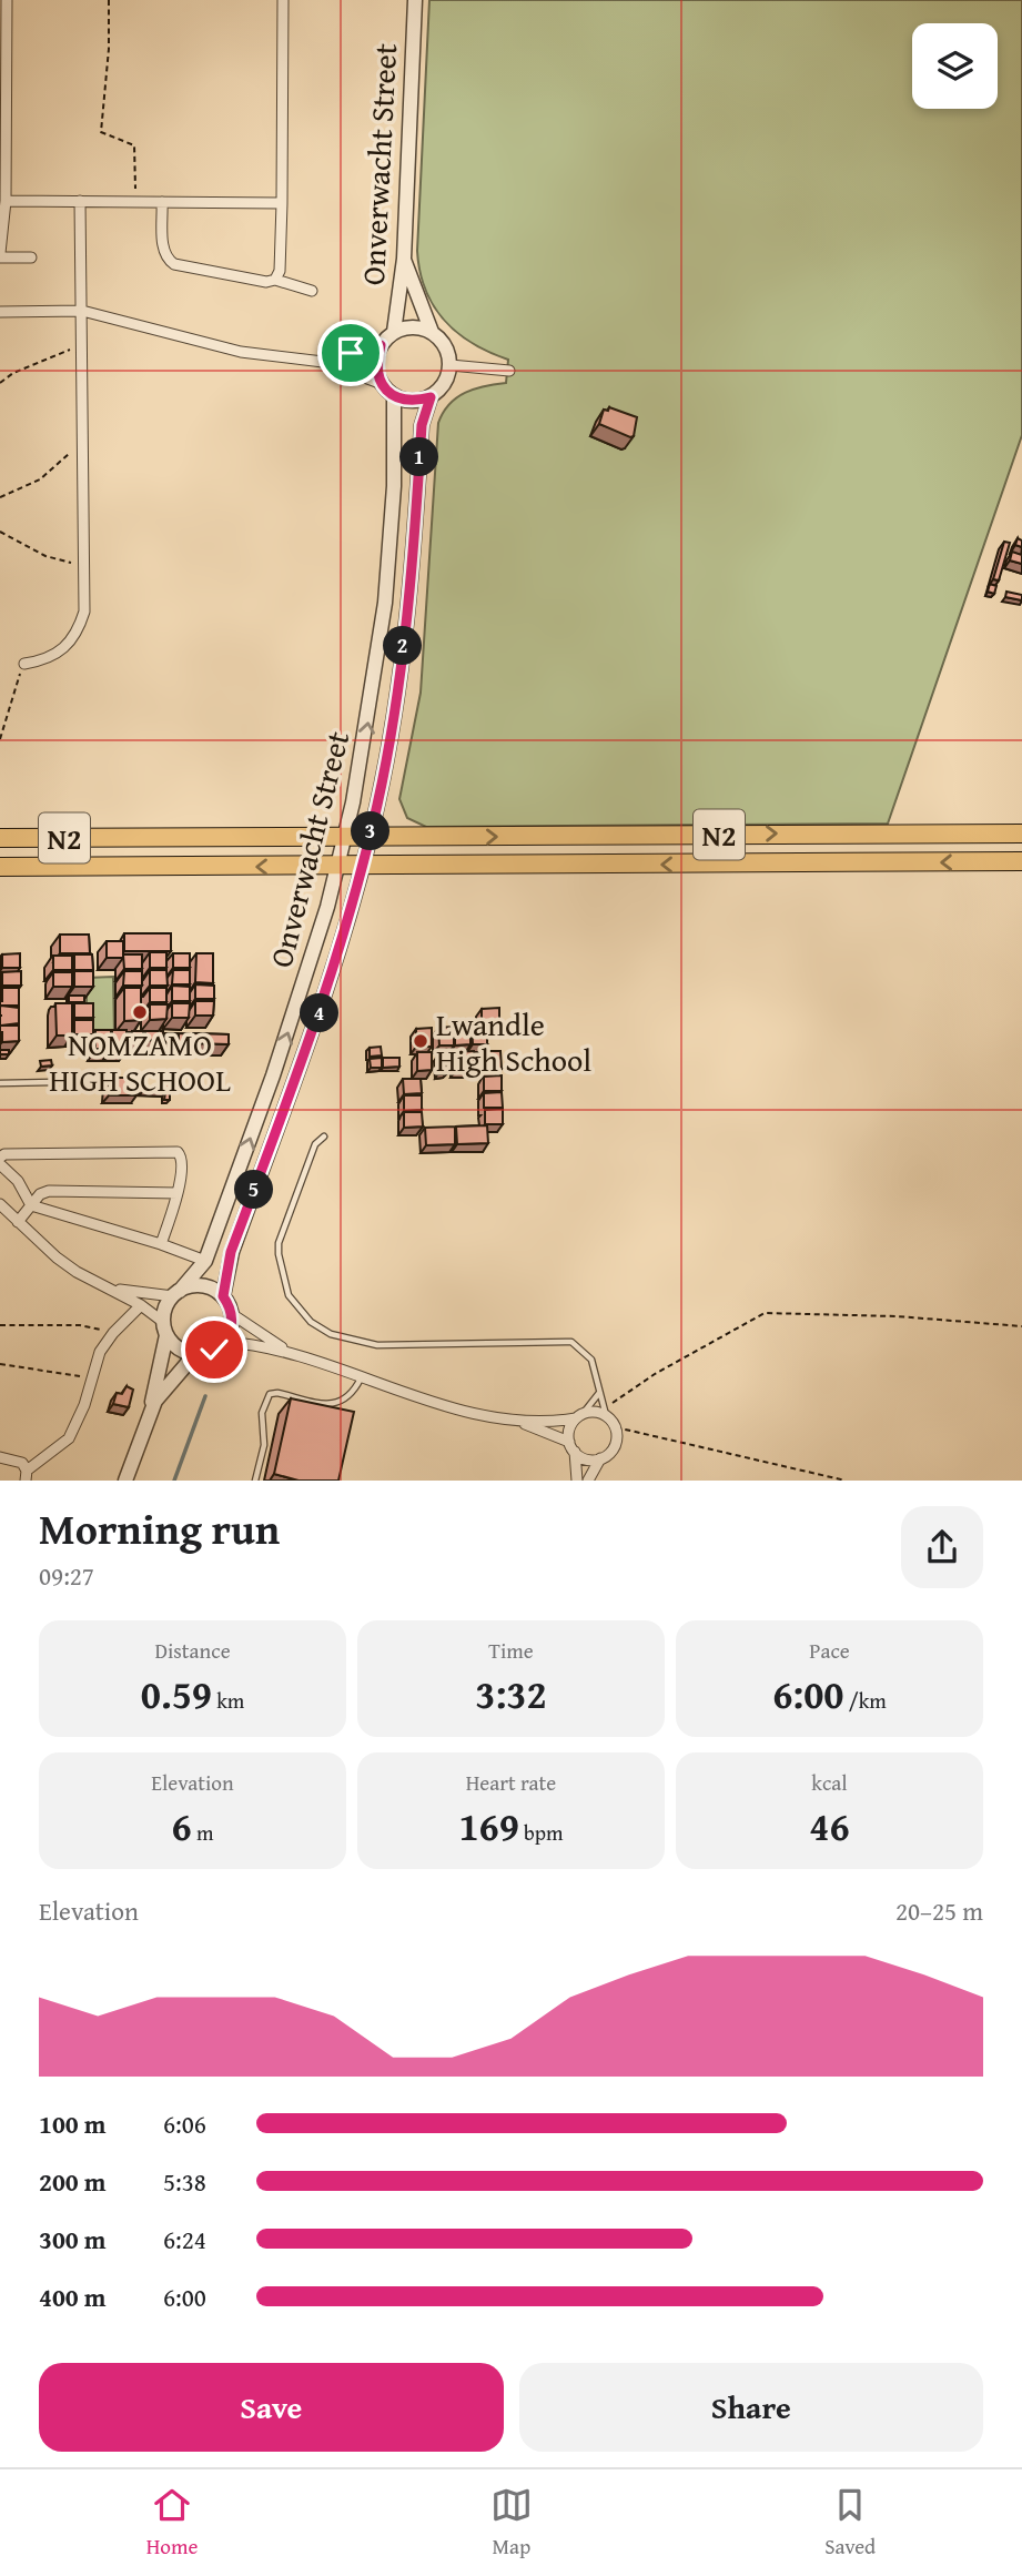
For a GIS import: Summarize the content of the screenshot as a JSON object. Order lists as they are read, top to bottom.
{
  "streets": {
    "highway": ["N2"],
    "street": ["Onverwacht Street"]
  },
  "crossings": [
    ["Onverwacht Street", "N2"]
  ],
  "places": ["NOMZAMO HIGH SCHOOL", "Lwandle High School"],
  "page": {
    "pins": [
      "1",
      "2",
      "3",
      "4",
      "5"
    ],
    "heading": ["Morning run", "09:27"],
    "stats": [
      ["Distance", "0.59 km"],
      ["Time", "3:32"],
      ["Pace", "6:00 /km"],
      ["Elevation", "6 m"],
      ["Heart rate", "169 bpm"],
      ["kcal", "46"]
    ],
    "chart": ["Elevation", "20–25 m"],
    "list": [
      {
        "name": "100 m",
        "note": "6:06"
      },
      {
        "name": "200 m",
        "note": "5:38"
      },
      {
        "name": "300 m",
        "note": "6:24"
      },
      {
        "name": "400 m",
        "note": "6:00"
      }
    ],
    "buttons": ["Save", "Share"],
    "tabs": ["Home", "Map", "Saved"]
  }
}
